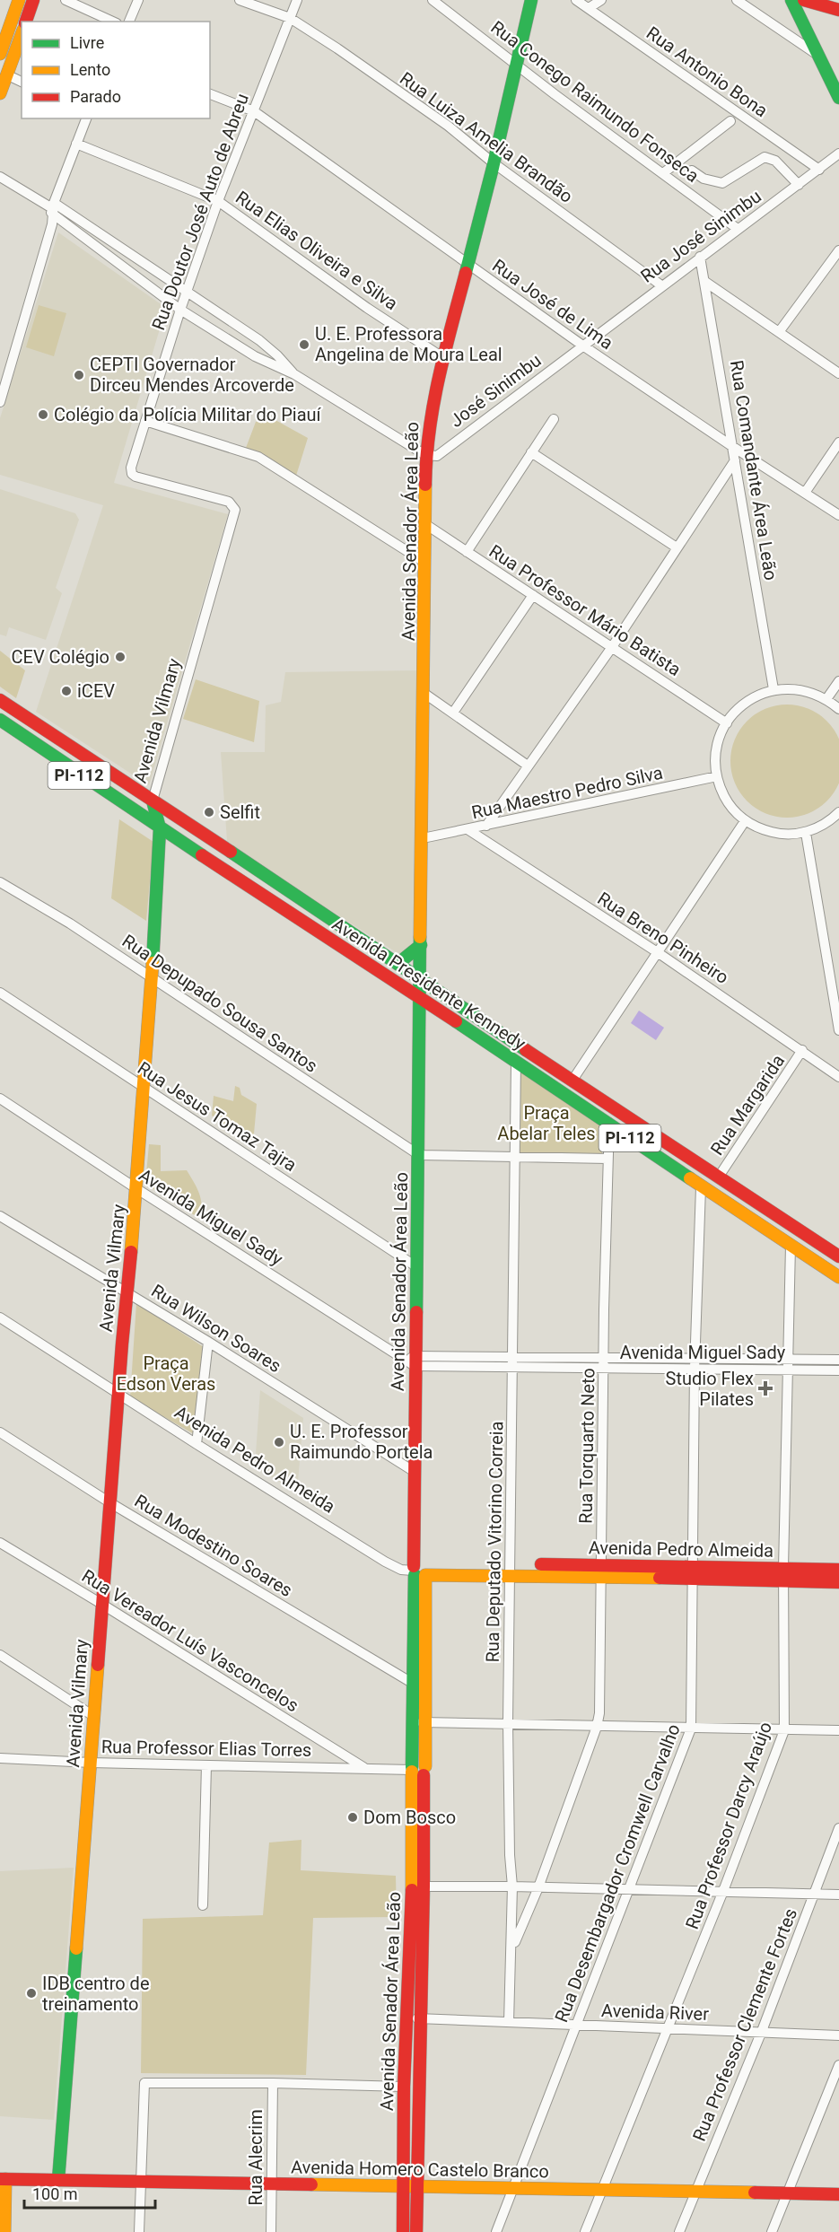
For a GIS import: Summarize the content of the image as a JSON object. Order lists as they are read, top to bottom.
{
  "streets": {
    "street": [
      "Rua Antonio Bona",
      "Rua Conego Raimundo Fonseca",
      "Rua Luiza Amelia Brandão",
      "Rua Doutor José Auto de Abreu",
      "Rua José Sinimbu",
      "Rua Elias Oliveira e Silva",
      "Rua José de Lima",
      "José Sinimbu",
      "Rua Comandante Área Leão",
      "Avenida Senador Área Leão",
      "Rua Professor Mário Batista",
      "Avenida Vilmary",
      "PI-112",
      "Rua Maestro Pedro Silva",
      "Rua Breno Pinheiro",
      "Avenida Presidente Kennedy",
      "Rua Depupado Sousa Santos",
      "Rua Margarida",
      "Rua Jesus Tomaz Tajra",
      "Avenida Miguel Sady",
      "Rua Wilson Soares",
      "Rua Torquarto Neto",
      "Avenida Pedro Almeida",
      "Rua Deputado Vitorino Correia",
      "Rua Modestino Soares",
      "Rua Vereador Luís Vasconcelos",
      "Rua Professor Elias Torres",
      "Rua Professor Darcy Araújo",
      "Rua Desembargador Cromwell Carvalho",
      "Avenida River",
      "Rua Professor Clemente Fortes",
      "Rua Alecrim",
      "Avenida Homero Castelo Branco"
    ]
  },
  "crossings": [
    ["Rua Antonio Bona", "Rua José Sinimbu"],
    ["Rua Conego Raimundo Fonseca", "Rua José Sinimbu"],
    ["Rua Conego Raimundo Fonseca", "Avenida Senador Área Leão"],
    ["Rua Luiza Amelia Brandão", "Rua Doutor José Auto de Abreu"],
    ["Rua Luiza Amelia Brandão", "Rua José Sinimbu"],
    ["Rua Luiza Amelia Brandão", "Avenida Senador Área Leão"],
    ["Rua Doutor José Auto de Abreu", "Rua Elias Oliveira e Silva"],
    ["Rua Doutor José Auto de Abreu", "Rua José de Lima"],
    ["Rua Doutor José Auto de Abreu", "Avenida Vilmary"],
    ["Rua José Sinimbu", "Rua José de Lima"],
    ["Rua José Sinimbu", "José Sinimbu"],
    ["Rua José Sinimbu", "Rua Comandante Área Leão"],
    ["Rua Elias Oliveira e Silva", "Avenida Senador Área Leão"],
    ["Rua José de Lima", "José Sinimbu"],
    ["Rua José de Lima", "Rua Comandante Área Leão"],
    ["Rua José de Lima", "Avenida Senador Área Leão"],
    ["José Sinimbu", "Avenida Senador Área Leão"],
    ["Avenida Senador Área Leão", "Rua Professor Mário Batista"],
    ["Avenida Senador Área Leão", "Rua Maestro Pedro Silva"],
    ["Avenida Senador Área Leão", "Avenida Presidente Kennedy"],
    ["Avenida Senador Área Leão", "Rua Depupado Sousa Santos"],
    ["Avenida Senador Área Leão", "Rua Jesus Tomaz Tajra"],
    ["Avenida Senador Área Leão", "Avenida Miguel Sady"],
    ["Avenida Senador Área Leão", "Rua Wilson Soares"],
    ["Avenida Senador Área Leão", "Avenida Pedro Almeida"],
    ["Avenida Senador Área Leão", "Rua Modestino Soares"],
    ["Avenida Senador Área Leão", "Rua Professor Elias Torres"],
    ["Avenida Senador Área Leão", "Avenida River"],
    ["Avenida Senador Área Leão", "Avenida Homero Castelo Branco"],
    ["Avenida Vilmary", "Avenida Presidente Kennedy"],
    ["Avenida Vilmary", "Rua Depupado Sousa Santos"],
    ["Avenida Vilmary", "Rua Jesus Tomaz Tajra"],
    ["Avenida Vilmary", "Avenida Miguel Sady"],
    ["Avenida Vilmary", "Rua Wilson Soares"],
    ["Avenida Vilmary", "Avenida Pedro Almeida"],
    ["Avenida Vilmary", "Rua Modestino Soares"],
    ["Avenida Vilmary", "Rua Vereador Luís Vasconcelos"],
    ["Avenida Vilmary", "Rua Professor Elias Torres"],
    ["Avenida Vilmary", "Avenida Homero Castelo Branco"],
    ["Rua Maestro Pedro Silva", "Rua Breno Pinheiro"],
    ["Rua Breno Pinheiro", "Rua Margarida"],
    ["Avenida Presidente Kennedy", "Rua Margarida"],
    ["Avenida Presidente Kennedy", "Rua Torquarto Neto"],
    ["Avenida Presidente Kennedy", "Rua Deputado Vitorino Correia"],
    ["Avenida Presidente Kennedy", "Rua Professor Darcy Araújo"],
    ["Avenida Presidente Kennedy", "Rua Desembargador Cromwell Carvalho"],
    ["Avenida Miguel Sady", "Rua Torquarto Neto"],
    ["Avenida Miguel Sady", "Rua Deputado Vitorino Correia"],
    ["Avenida Miguel Sady", "Rua Professor Darcy Araújo"],
    ["Avenida Miguel Sady", "Rua Desembargador Cromwell Carvalho"],
    ["Rua Torquarto Neto", "Avenida Pedro Almeida"],
    ["Rua Torquarto Neto", "Rua Deputado Vitorino Correia"],
    ["Avenida Pedro Almeida", "Rua Deputado Vitorino Correia"],
    ["Avenida Pedro Almeida", "Rua Professor Darcy Araújo"],
    ["Avenida Pedro Almeida", "Rua Desembargador Cromwell Carvalho"],
    ["Rua Deputado Vitorino Correia", "Avenida River"],
    ["Rua Vereador Luís Vasconcelos", "Rua Professor Elias Torres"],
    ["Rua Professor Darcy Araújo", "Avenida River"],
    ["Rua Professor Darcy Araújo", "Avenida Homero Castelo Branco"],
    ["Rua Desembargador Cromwell Carvalho", "Avenida River"],
    ["Rua Desembargador Cromwell Carvalho", "Avenida Homero Castelo Branco"],
    ["Avenida River", "Rua Professor Clemente Fortes"],
    ["Rua Professor Clemente Fortes", "Avenida Homero Castelo Branco"],
    ["Rua Alecrim", "Avenida Homero Castelo Branco"]
  ],
  "parks": ["Praça Abelar Teles", "Praça Edson Veras"],
  "places": {
    "other": [
      "U. E. Professora Angelina de Moura Leal",
      "CEPTI Governador Dirceu Mendes Arcoverde",
      "Colégio da Polícia Militar do Piauí",
      "CEV Colégio",
      "iCEV",
      "Selfit",
      "U. E. Professor Raimundo Portela",
      "Dom Bosco",
      "IDB centro de treinamento"
    ],
    "health": ["Studio Flex Pilates"]
  },
  "legend": ["Livre", "Lento", "Parado"],
  "scale_bar": "100 m"
}
